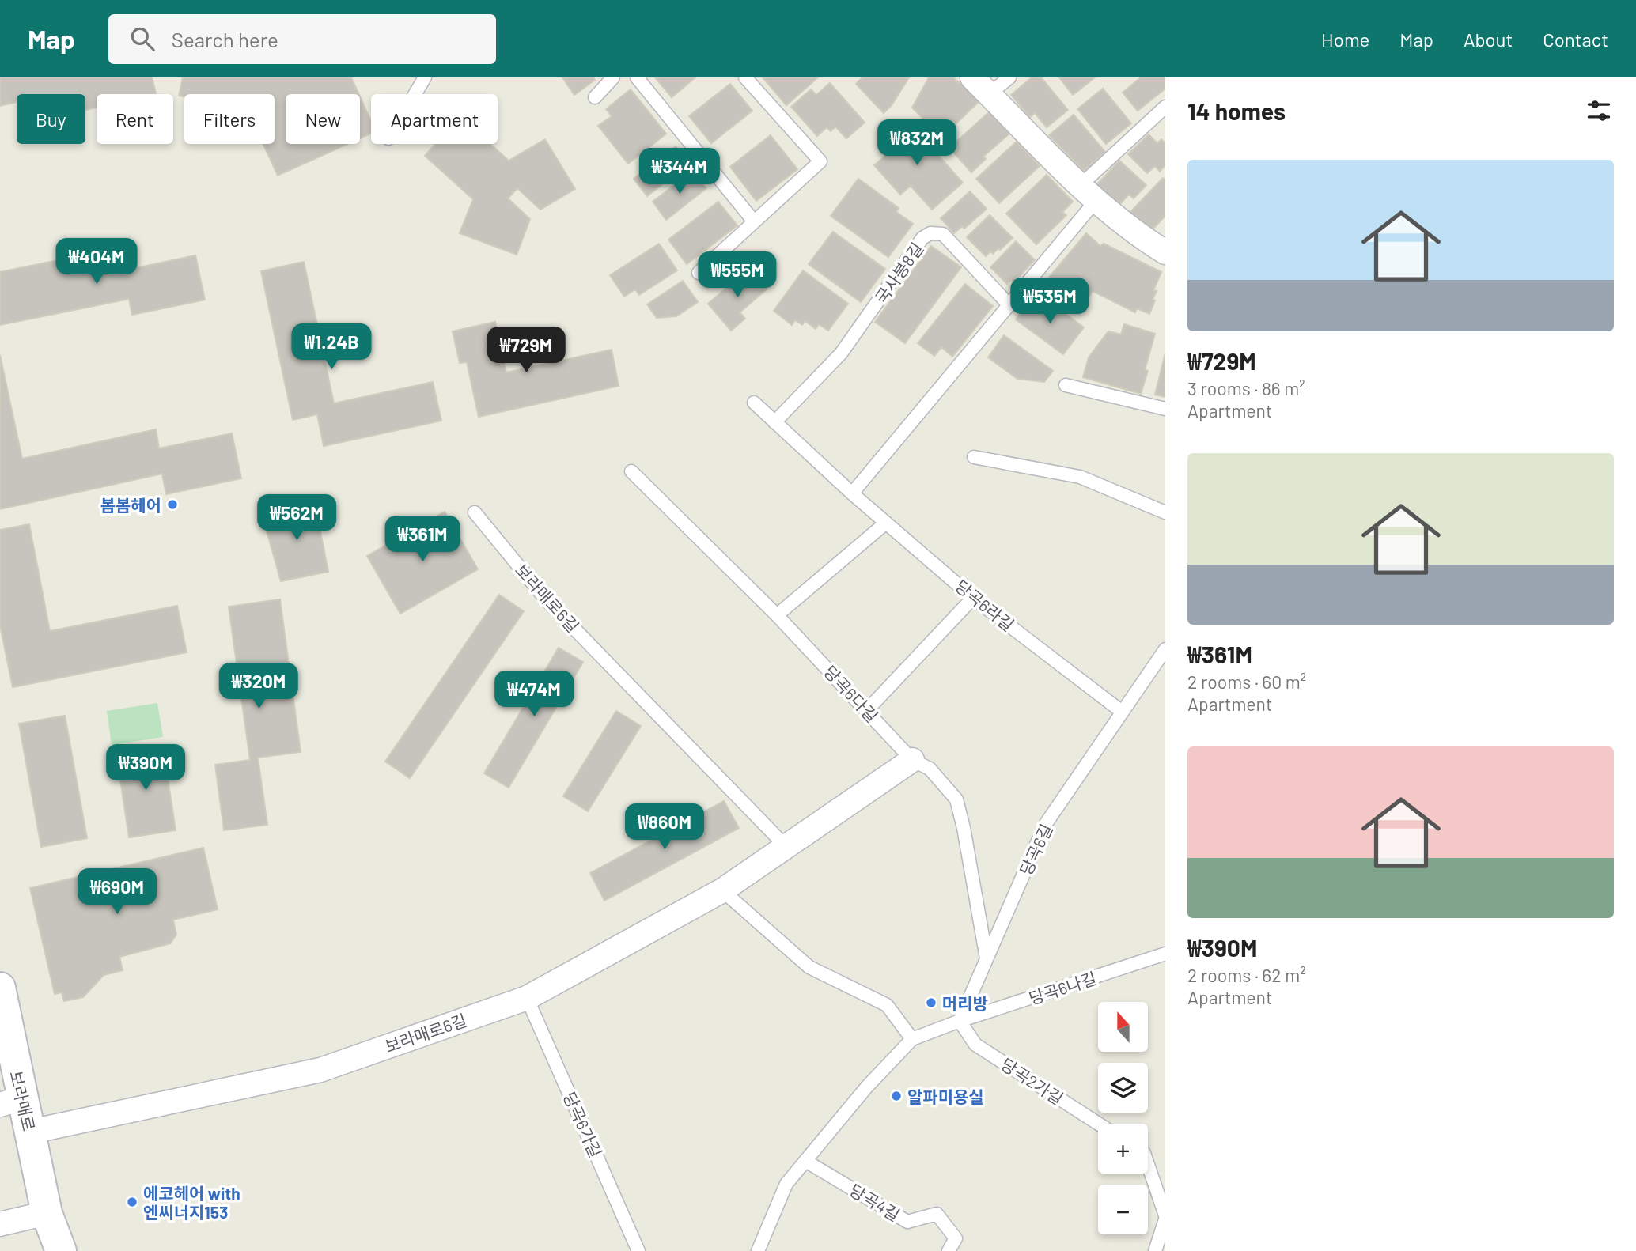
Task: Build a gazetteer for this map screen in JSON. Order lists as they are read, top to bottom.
{
  "streets": {
    "main road": ["보라매로"],
    "street": ["보라매로6길"],
    "lane": [
      "국사봉8길",
      "당곡6라길",
      "당곡6다길",
      "당곡6길",
      "당곡6나길",
      "당곡2가길",
      "당곡6가길",
      "당곡4길"
    ]
  },
  "crossings": [
    ["국사봉8길", "당곡6라길"],
    ["보라매로6길", "당곡6다길"],
    ["보라매로6길", "보라매로"],
    ["보라매로6길", "당곡6가길"],
    ["당곡6라길", "당곡6길"],
    ["당곡6다길", "당곡6길"],
    ["당곡6길", "당곡6나길"],
    ["당곡6길", "당곡2가길"],
    ["당곡6나길", "당곡2가길"]
  ],
  "places": [
    "봄봄헤어",
    "머리방",
    "알파미용실",
    "에코헤어 with 엔씨너지153"
  ],
  "north": "top",
  "page": {
    "header": "Map",
    "search": "Search here",
    "nav": [
      "Home",
      "Map",
      "About",
      "Contact"
    ],
    "heading": "14 homes",
    "chip": [
      "Buy",
      "Rent",
      "Filters",
      "New",
      "Apartment"
    ],
    "price": [
      "₩832M",
      "₩344M",
      "₩404M",
      "₩555M",
      "₩535M",
      "₩1.24B",
      "₩729M",
      "₩562M",
      "₩361M",
      "₩320M",
      "₩474M",
      "₩390M",
      "₩860M",
      "₩690M"
    ],
    "list": [
      {
        "name": "₩729M",
        "note": "3 rooms · 86 m² · Apartment"
      },
      {
        "name": "₩361M",
        "note": "2 rooms · 60 m² · Apartment"
      },
      {
        "name": "₩390M",
        "note": "2 rooms · 62 m² · Apartment"
      }
    ],
    "map_buttons": ["+", "−"]
  }
}
